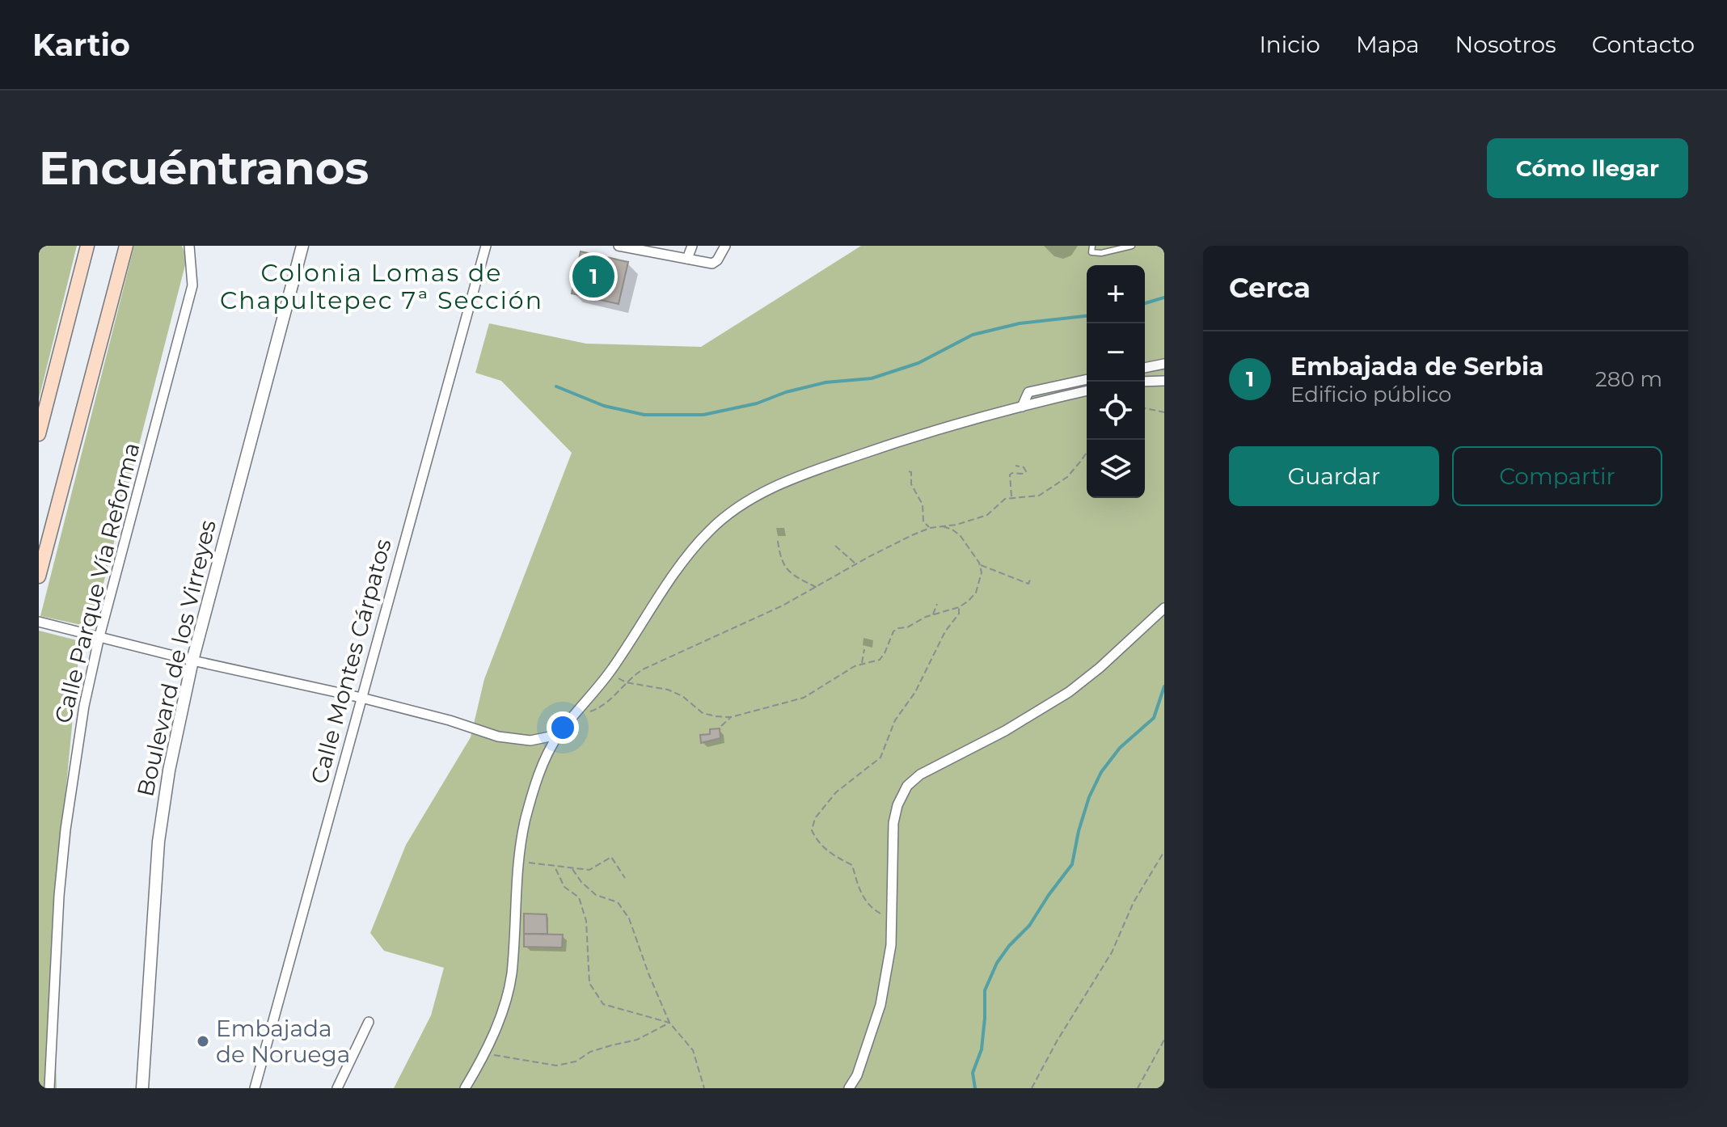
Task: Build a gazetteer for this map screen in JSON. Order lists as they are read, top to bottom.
{
  "streets": {
    "street": ["Calle Parque Vía Reforma", "Boulevard de los Virreyes", "Calle Montes Cárpatos"]
  },
  "districts": ["Colonia Lomas de Chapultepec 7ª Sección"],
  "places": ["Embajada de Noruega"],
  "page": {
    "header": "Kartio",
    "nav": [
      "Inicio",
      "Mapa",
      "Nosotros",
      "Contacto"
    ],
    "buttons": [
      "Cómo llegar",
      ["Guardar", "Compartir"]
    ],
    "title": "Encuéntranos",
    "heading": "Cerca",
    "pins": "1",
    "map_buttons": ["+", "−"],
    "list": [
      {
        "mark": "1",
        "name": "Embajada de Serbia",
        "note": "Edificio público",
        "value": "280 m"
      }
    ]
  }
}
